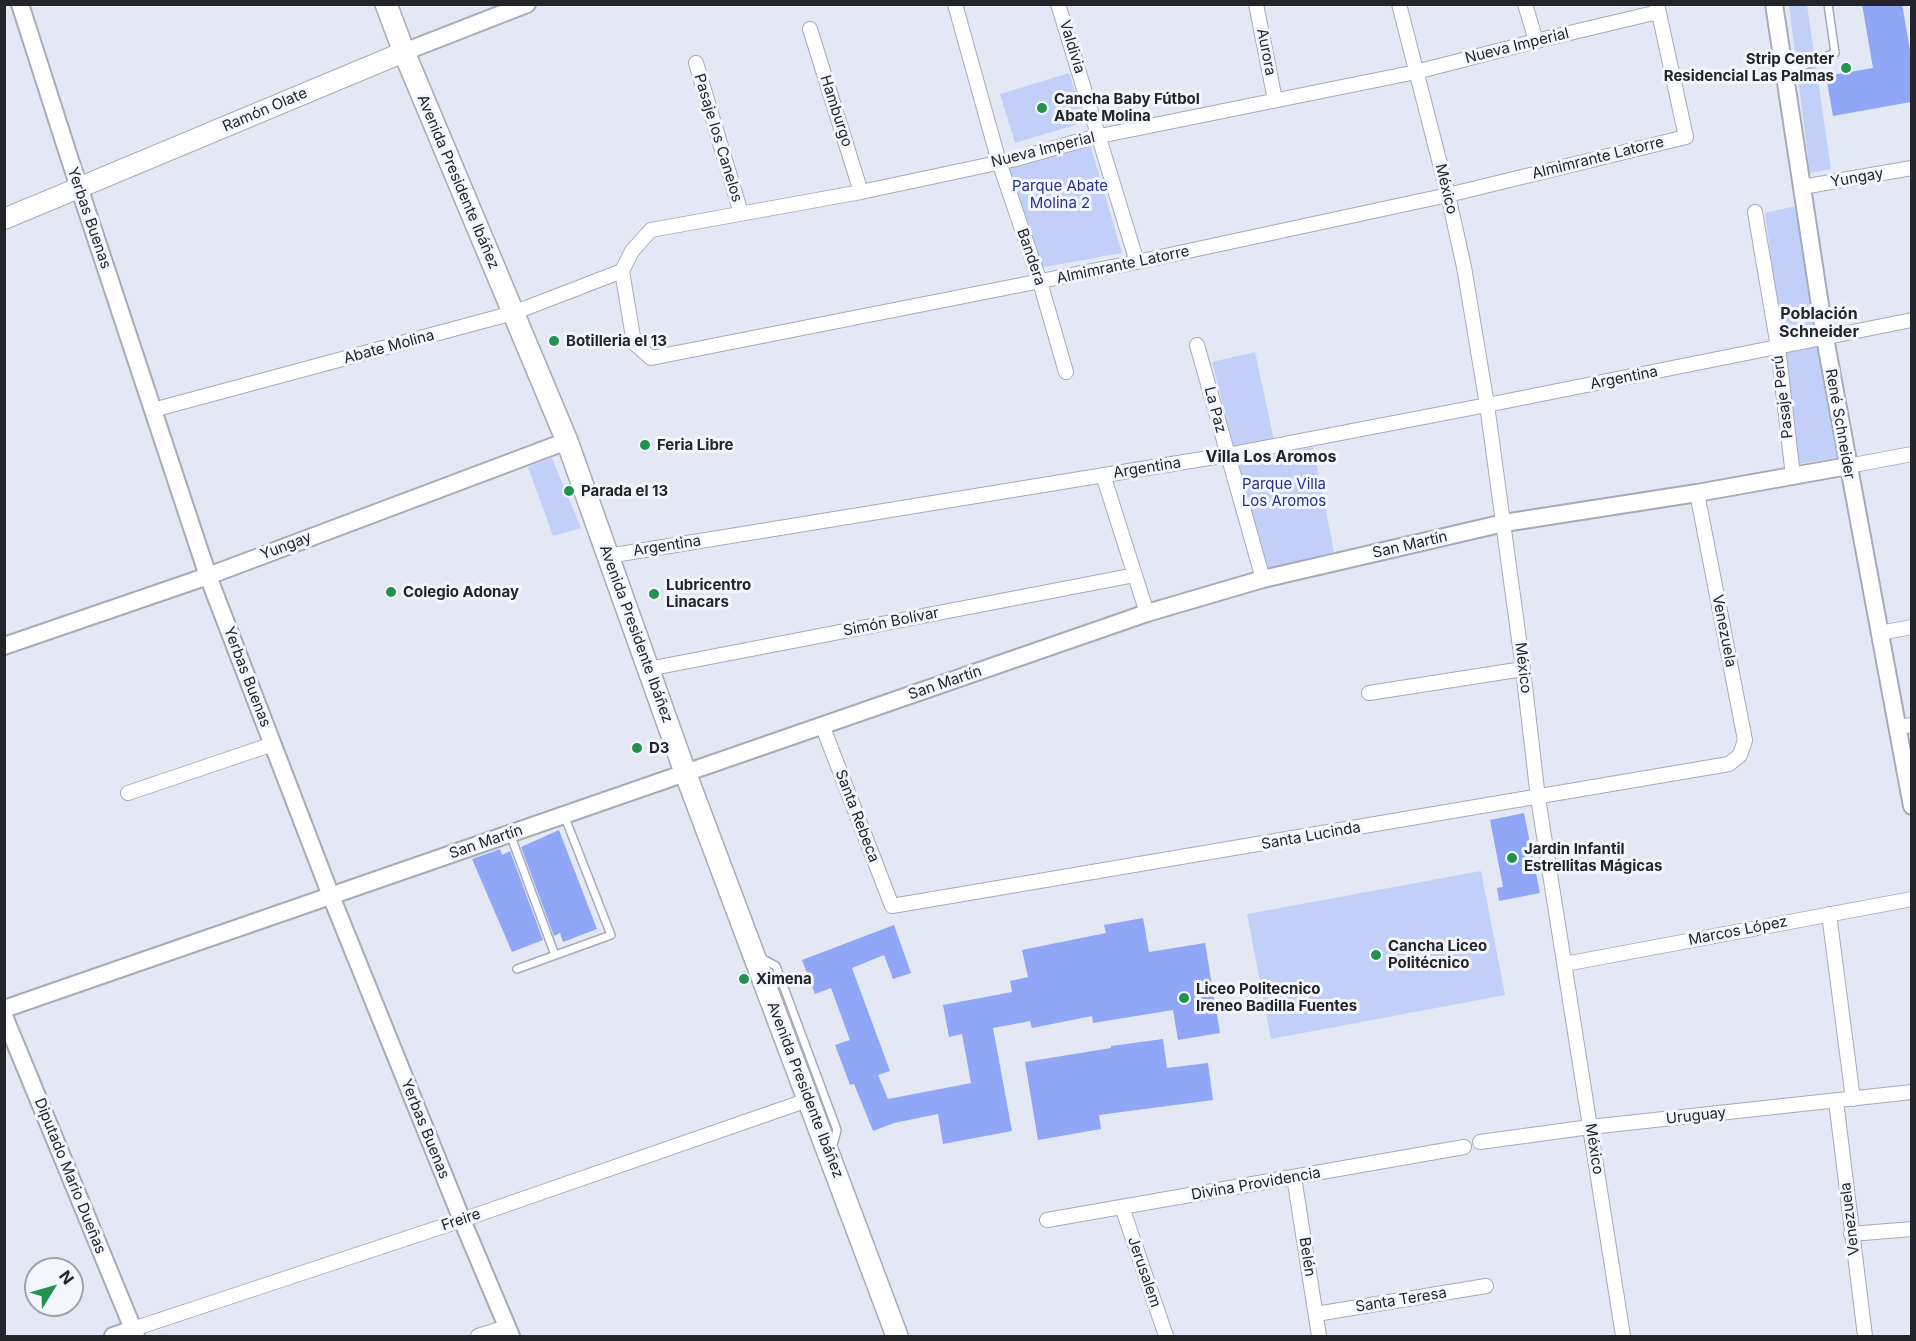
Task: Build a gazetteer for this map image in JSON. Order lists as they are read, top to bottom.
{
  "streets": {
    "main road": ["Ramón Olate", "Avenida Presidente Ibáñez"],
    "street": [
      "Nueva Imperial",
      "Valdivia",
      "Aurora",
      "Hamburgo",
      "Pasaje los Canelos",
      "Almimrante Latorre",
      "Yungay",
      "México",
      "Yerbas Buenas",
      "Bandera",
      "Abate Molina",
      "Argentina",
      "Pasaje Perú",
      "La Paz",
      "René Schneider",
      "San Martín",
      "Simón Bolívar",
      "Venezuela",
      "Santa Rebeca",
      "Santa Lucinda",
      "Marcos López",
      "Uruguay",
      "Diputado Mario Dueñas",
      "Divina Providencia",
      "Freire",
      "Belén",
      "Jerusalem",
      "Santa Teresa"
    ]
  },
  "crossings": [
    ["Nueva Imperial", "Valdivia"],
    ["Nueva Imperial", "Aurora"],
    ["Nueva Imperial", "Hamburgo"],
    ["Nueva Imperial", "Pasaje los Canelos"],
    ["Nueva Imperial", "Almimrante Latorre"],
    ["Nueva Imperial", "México"],
    ["Nueva Imperial", "Bandera"],
    ["Nueva Imperial", "Abate Molina"],
    ["Valdivia", "Almimrante Latorre"],
    ["Ramón Olate", "Avenida Presidente Ibáñez"],
    ["Ramón Olate", "Yerbas Buenas"],
    ["Almimrante Latorre", "México"],
    ["Almimrante Latorre", "Bandera"],
    ["Almimrante Latorre", "Abate Molina"],
    ["Yungay", "Avenida Presidente Ibáñez"],
    ["Yungay", "Yerbas Buenas"],
    ["Yungay", "René Schneider"],
    ["Avenida Presidente Ibáñez", "Abate Molina"],
    ["Avenida Presidente Ibáñez", "Argentina"],
    ["Avenida Presidente Ibáñez", "San Martín"],
    ["Avenida Presidente Ibáñez", "Simón Bolívar"],
    ["Avenida Presidente Ibáñez", "Freire"],
    ["México", "Argentina"],
    ["México", "San Martín"],
    ["México", "Santa Lucinda"],
    ["México", "Marcos López"],
    ["México", "Uruguay"],
    ["Yerbas Buenas", "Abate Molina"],
    ["Yerbas Buenas", "San Martín"],
    ["Yerbas Buenas", "Freire"],
    ["Argentina", "Pasaje Perú"],
    ["Argentina", "La Paz"],
    ["Argentina", "René Schneider"],
    ["Pasaje Perú", "San Martín"],
    ["La Paz", "San Martín"],
    ["René Schneider", "San Martín"],
    ["San Martín", "Venezuela"],
    ["San Martín", "Santa Rebeca"],
    ["Venezuela", "Santa Lucinda"],
    ["Venezuela", "Uruguay"],
    ["Santa Rebeca", "Santa Lucinda"],
    ["Diputado Mario Dueñas", "Freire"],
    ["Divina Providencia", "Belén"],
    ["Divina Providencia", "Jerusalem"],
    ["Belén", "Santa Teresa"]
  ],
  "districts": ["Población Schneider", "Villa Los Aromos"],
  "parks": ["Parque Abate Molina 2", "Parque Villa Los Aromos"],
  "places": [
    "Strip Center Residencial Las Palmas",
    "Cancha Baby Fútbol Abate Molina",
    "Botilleria el 13",
    "Feria Libre",
    "Parada el 13",
    "Colegio Adonay",
    "Lubricentro Linacars",
    "D3",
    "Jardin Infantil Estrellitas Mágicas",
    "Cancha Liceo Politécnico",
    "Ximena",
    "Liceo Politecnico Ireneo Badilla Fuentes"
  ],
  "north": "top right"
}
